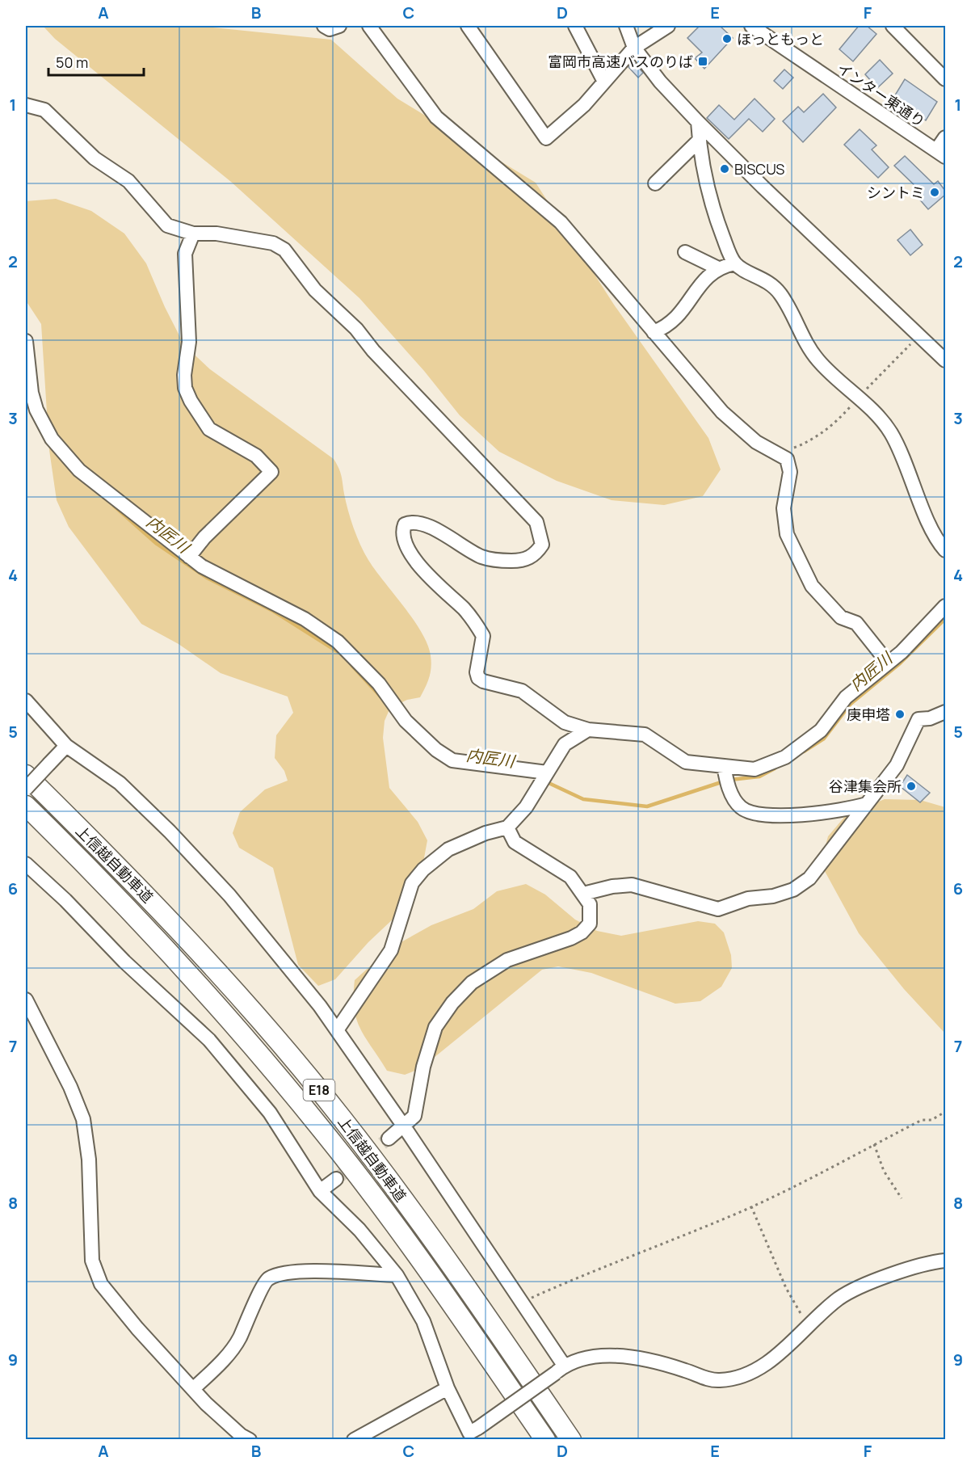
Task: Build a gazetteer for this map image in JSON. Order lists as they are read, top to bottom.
{
  "streets": {
    "highway": ["上信越自動車道", "E18"],
    "street": ["インター東通り"]
  },
  "water": ["内匠川"],
  "places": {
    "other": [
      "ほっともっと",
      "BISCUS",
      "シントミ",
      "庚申塔",
      "谷津集会所"
    ],
    "transit": ["富岡市高速バスのりば"]
  },
  "scale_bar": "50 m",
  "grid": {
    "columns": [
      "A",
      "B",
      "C",
      "D",
      "E",
      "F"
    ],
    "rows": [
      "1",
      "2",
      "3",
      "4",
      "5",
      "6",
      "7",
      "8",
      "9"
    ]
  }
}
